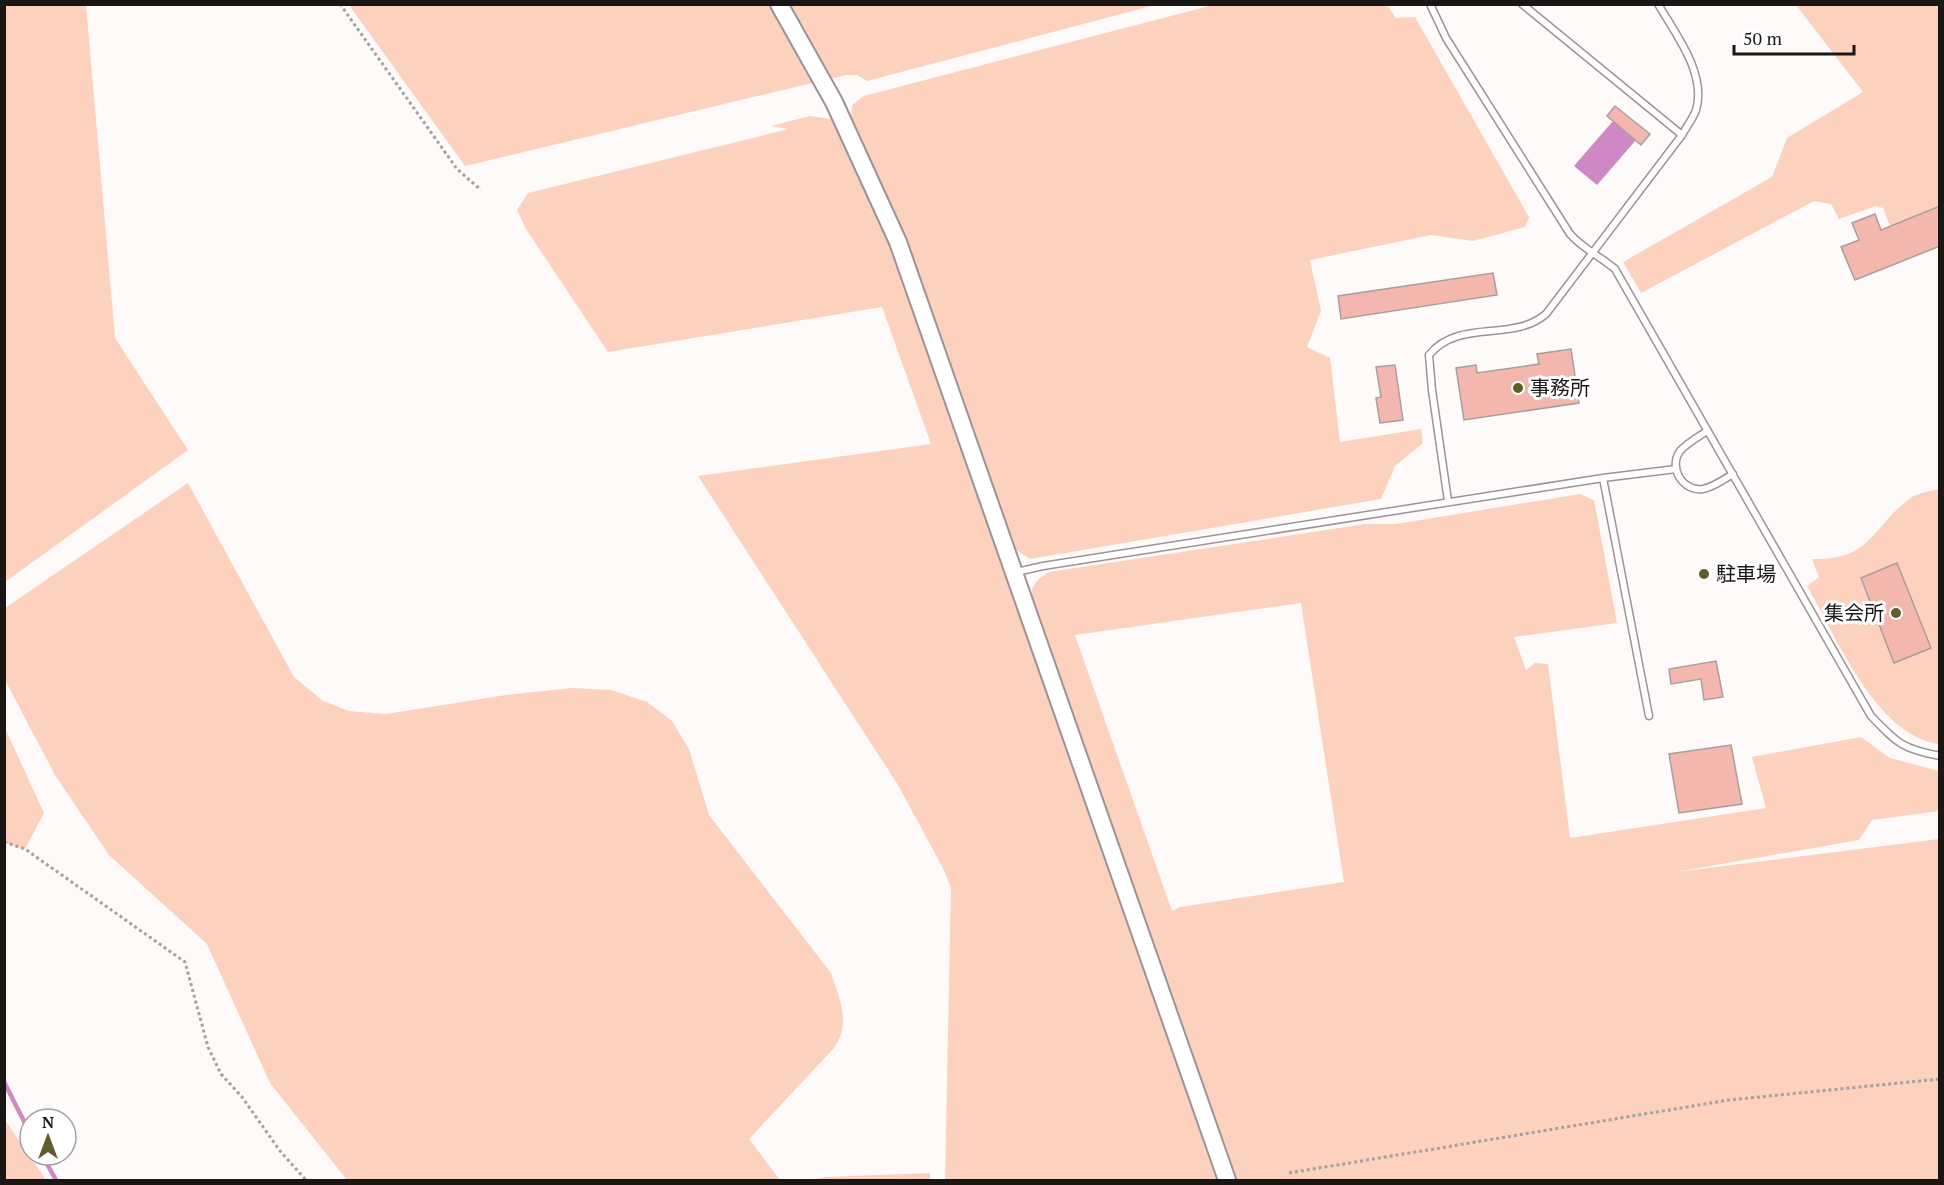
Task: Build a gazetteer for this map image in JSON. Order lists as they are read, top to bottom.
{
  "places": ["事務所", "駐車場", "集会所"],
  "scale_bar": "50 m",
  "north": "top"
}
